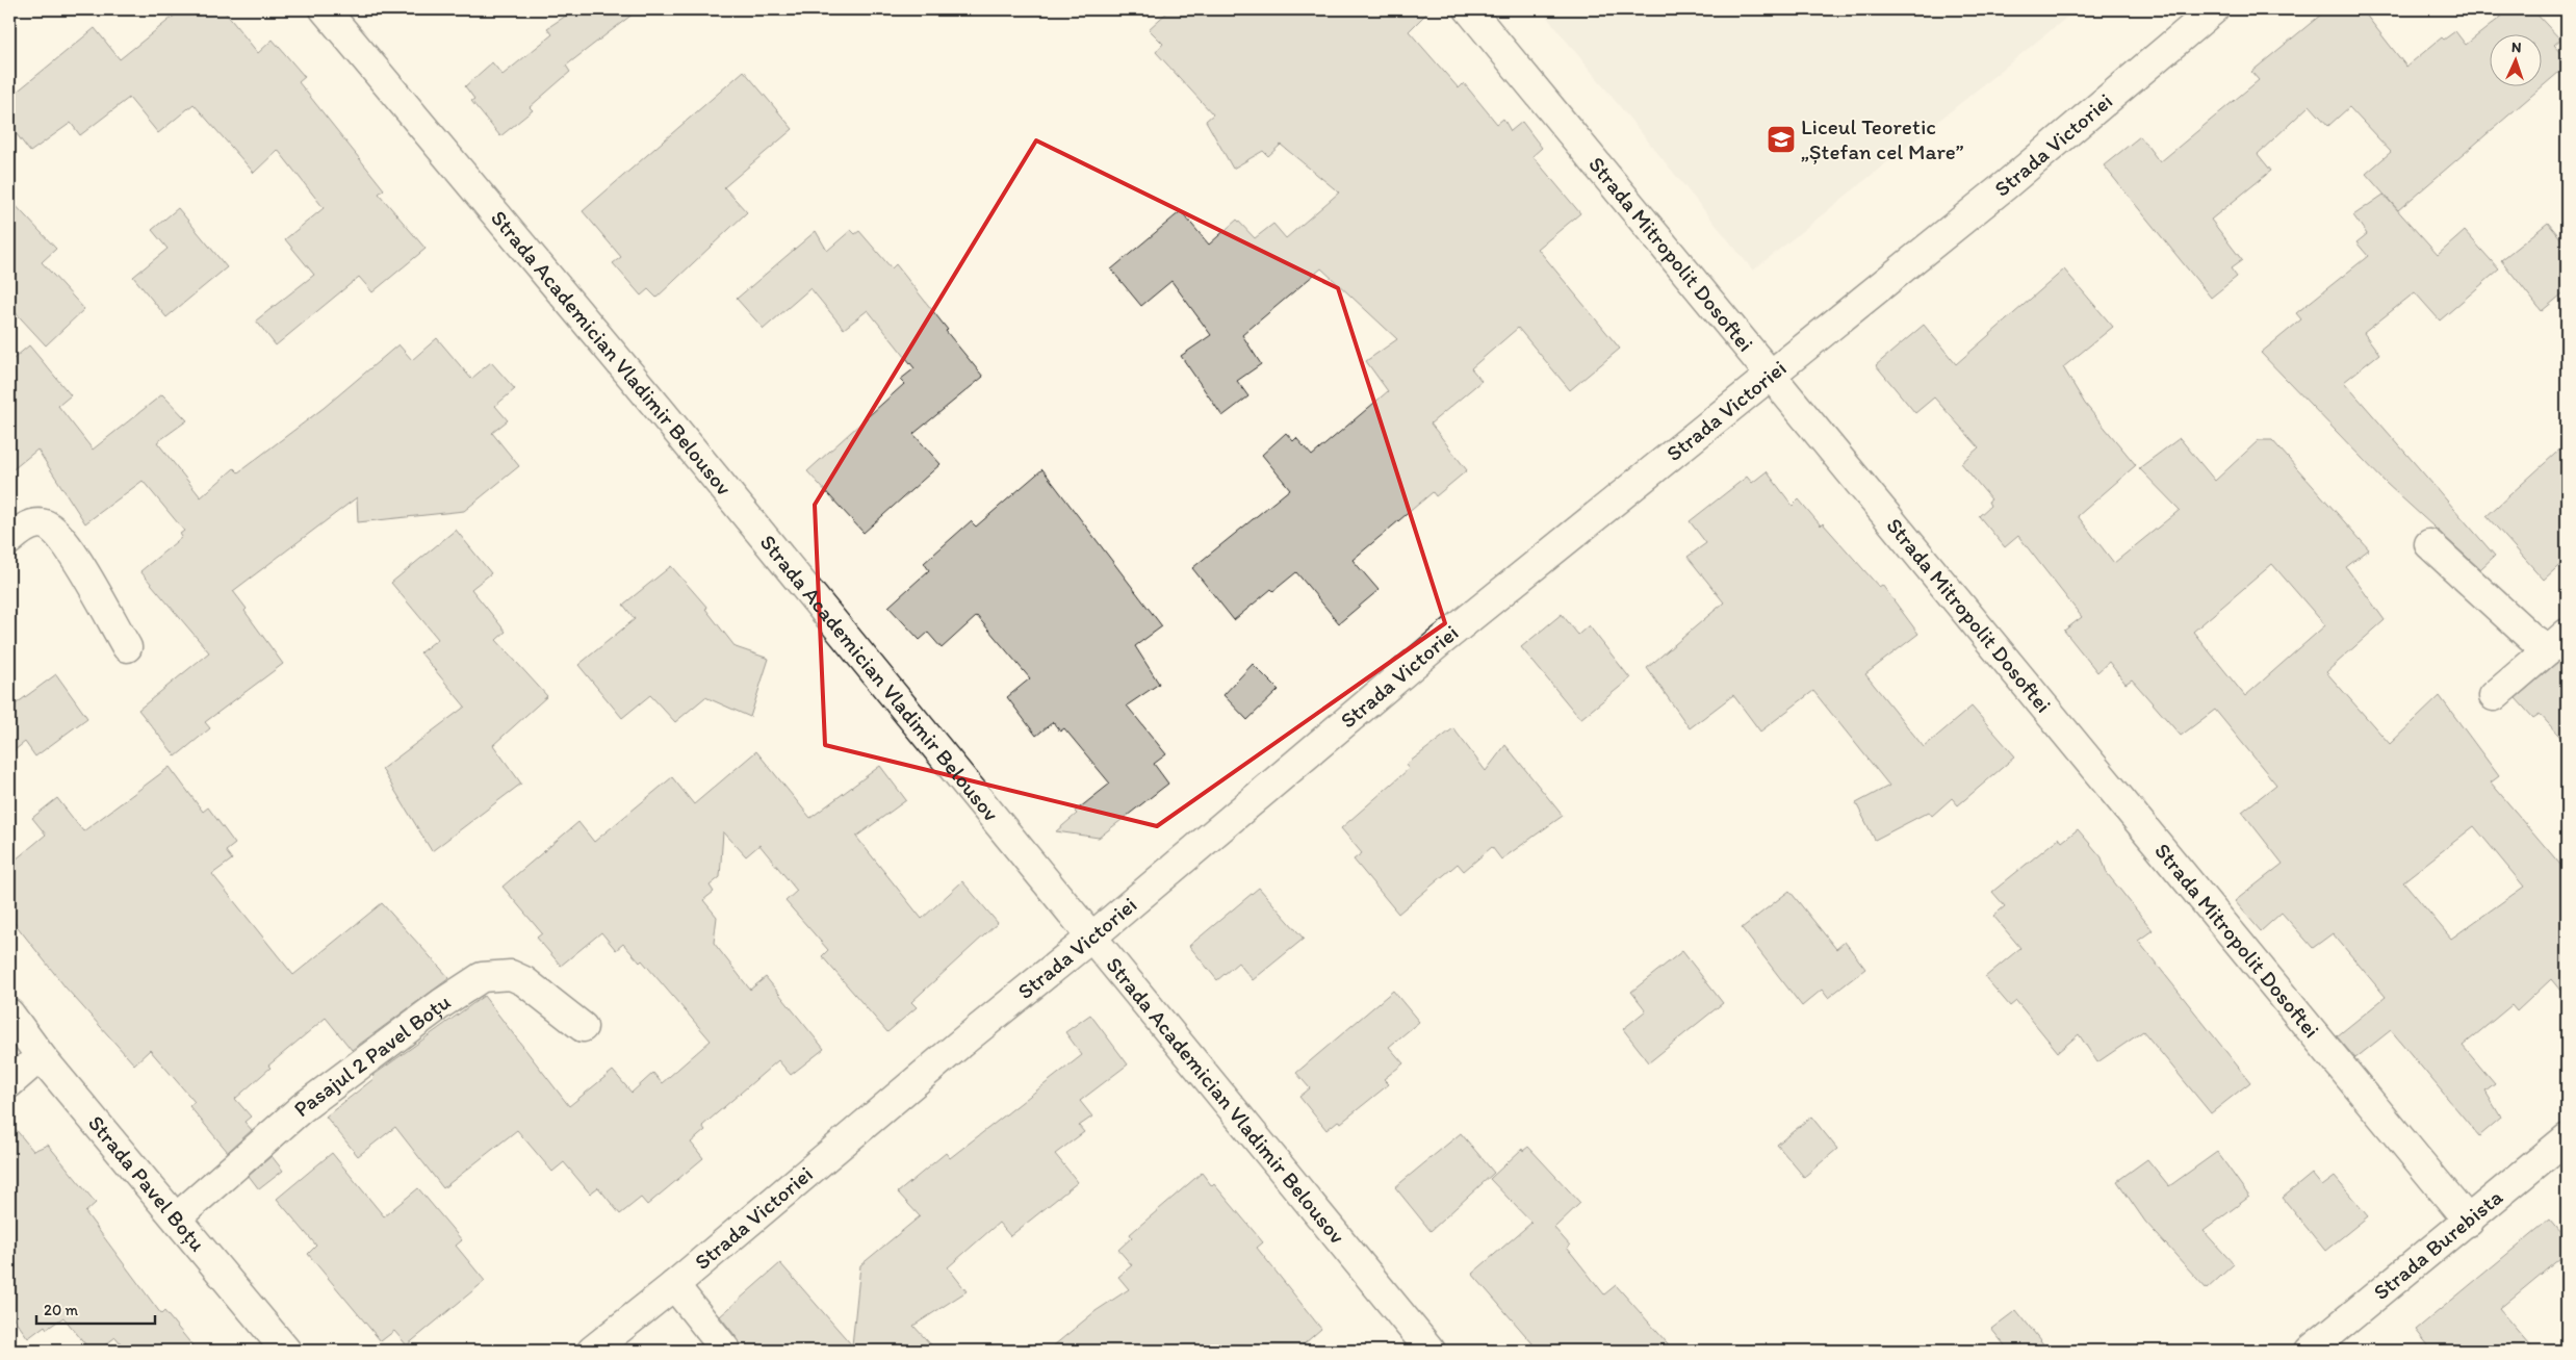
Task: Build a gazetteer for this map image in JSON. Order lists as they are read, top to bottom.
{
  "streets": {
    "street": [
      "Strada Victoriei",
      "Strada Mitropolit Dosoftei",
      "Strada Academician Vladimir Belousov",
      "Pasajul 2 Pavel Boțu",
      "Strada Pavel Boțu",
      "Strada Burebista"
    ]
  },
  "crossings": [
    ["Strada Victoriei", "Strada Mitropolit Dosoftei"],
    ["Strada Victoriei", "Strada Academician Vladimir Belousov"],
    ["Strada Mitropolit Dosoftei", "Strada Burebista"],
    ["Pasajul 2 Pavel Boțu", "Strada Pavel Boțu"]
  ],
  "places": {
    "school or university": ["Liceul Teoretic „Ștefan cel Mare”"]
  },
  "scale_bar": "20 m",
  "north": "top"
}
